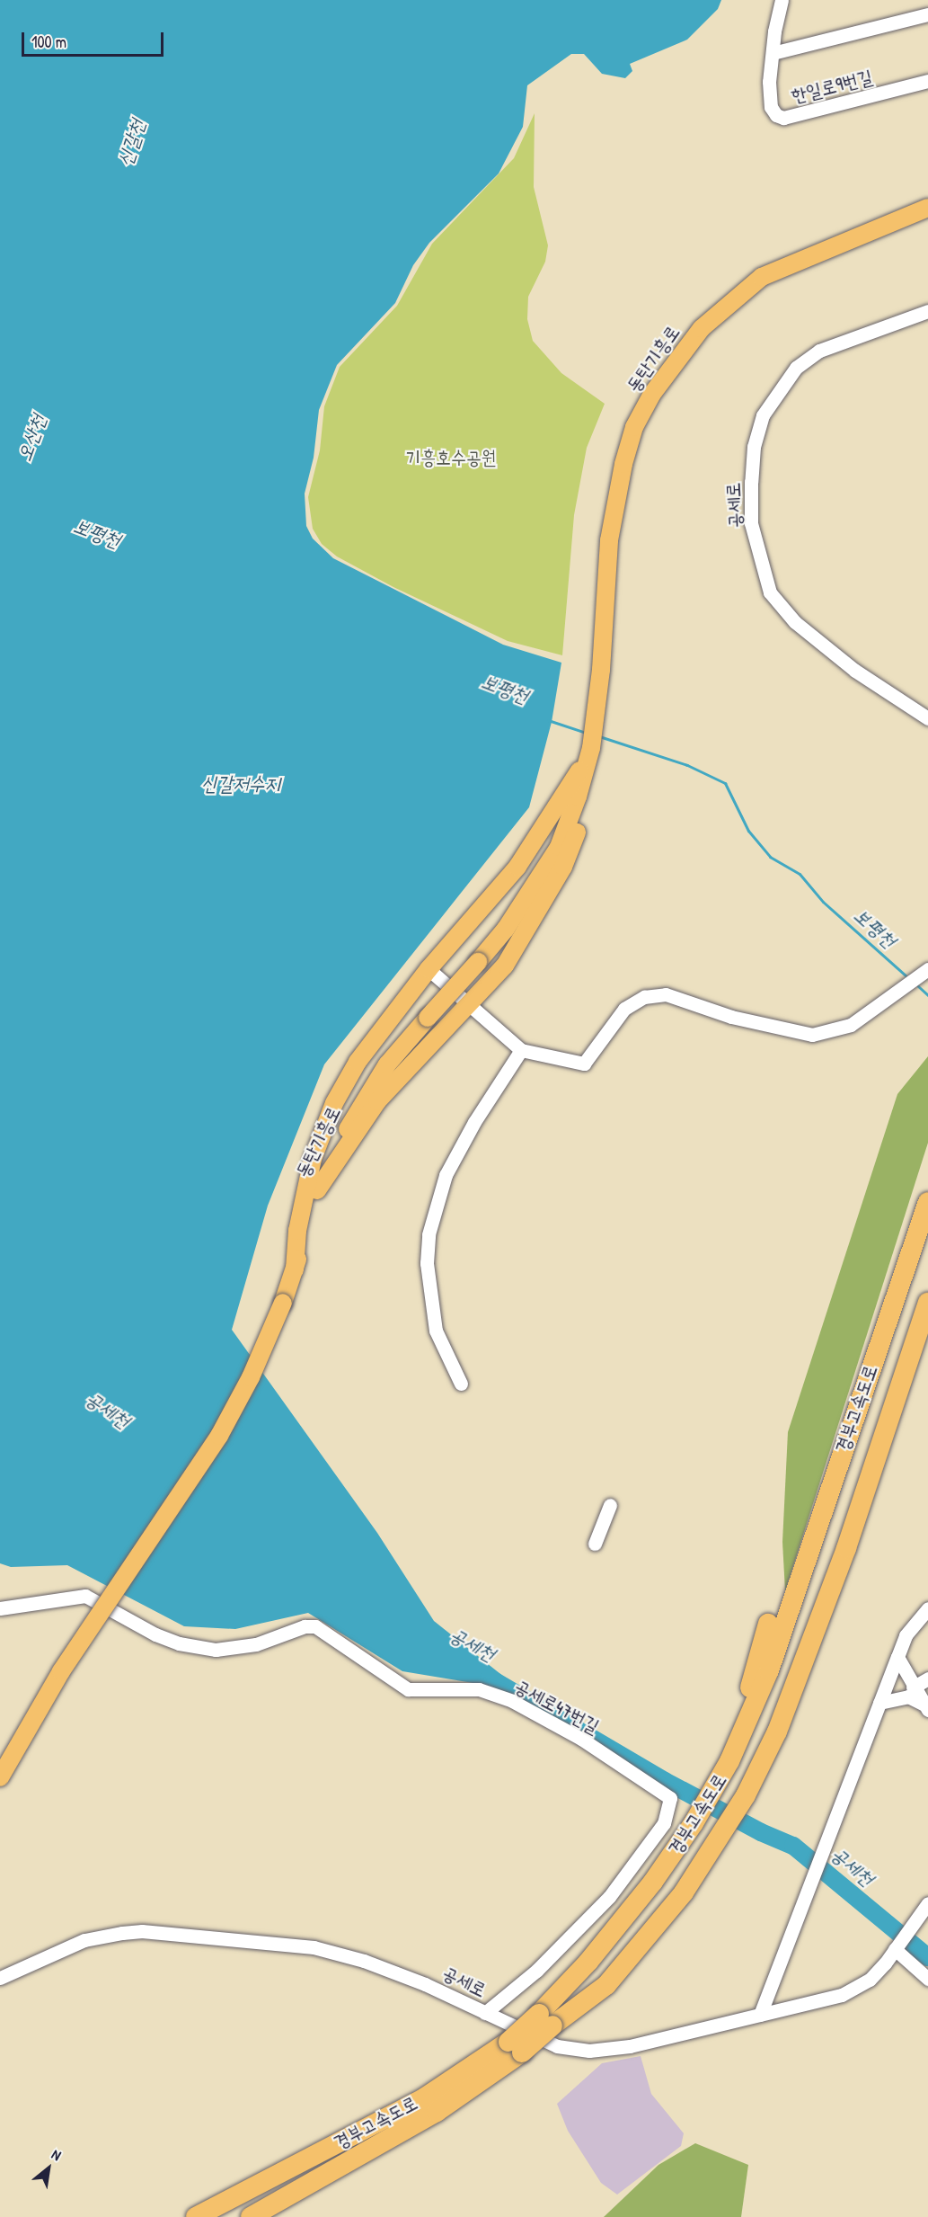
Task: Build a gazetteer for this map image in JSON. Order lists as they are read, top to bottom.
{
  "streets": {
    "highway": ["경부고속도로"],
    "main road": ["동탄기흥로"],
    "street": ["한일로9번길", "공세로", "공세로47번길"]
  },
  "crossings": [
    ["공세로", "공세로47번길"]
  ],
  "water": [
    "신갈천",
    "오산천",
    "보평천",
    "신갈저수지",
    "공세천"
  ],
  "parks": ["기흥호수공원"],
  "scale_bar": "100 m",
  "north": "top right"
}
